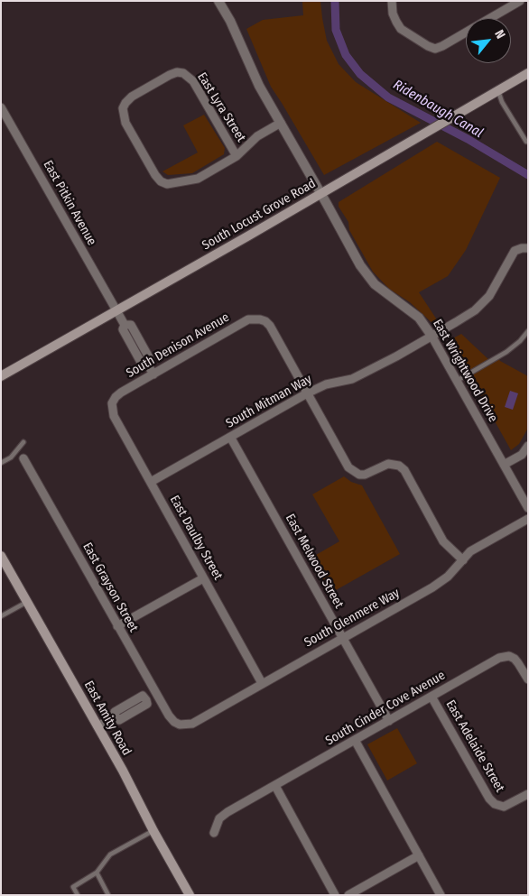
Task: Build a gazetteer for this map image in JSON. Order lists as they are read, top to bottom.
{
  "streets": {
    "main road": ["South Locust Grove Road", "East Amity Road"],
    "street": [
      "East Lyra Street",
      "East Pitkin Avenue",
      "South Denison Avenue",
      "East Wrightwood Drive",
      "South Mitman Way",
      "East Daulby Street",
      "East Melwood Street",
      "East Grayson Street",
      "South Glenmere Way",
      "South Cinder Cove Avenue",
      "East Adelaide Street"
    ]
  },
  "crossings": [
    ["East Pitkin Avenue", "South Locust Grove Road"],
    ["East Pitkin Avenue", "South Denison Avenue"],
    ["South Locust Grove Road", "East Wrightwood Drive"],
    ["South Denison Avenue", "South Mitman Way"],
    ["South Denison Avenue", "East Daulby Street"],
    ["East Wrightwood Drive", "South Mitman Way"],
    ["South Mitman Way", "East Daulby Street"],
    ["South Mitman Way", "East Melwood Street"],
    ["East Daulby Street", "South Glenmere Way"],
    ["East Melwood Street", "South Glenmere Way"],
    ["East Melwood Street", "South Cinder Cove Avenue"],
    ["East Grayson Street", "South Glenmere Way"],
    ["South Cinder Cove Avenue", "East Adelaide Street"]
  ],
  "water": ["Ridenbaugh Canal"],
  "north": "top right"
}
